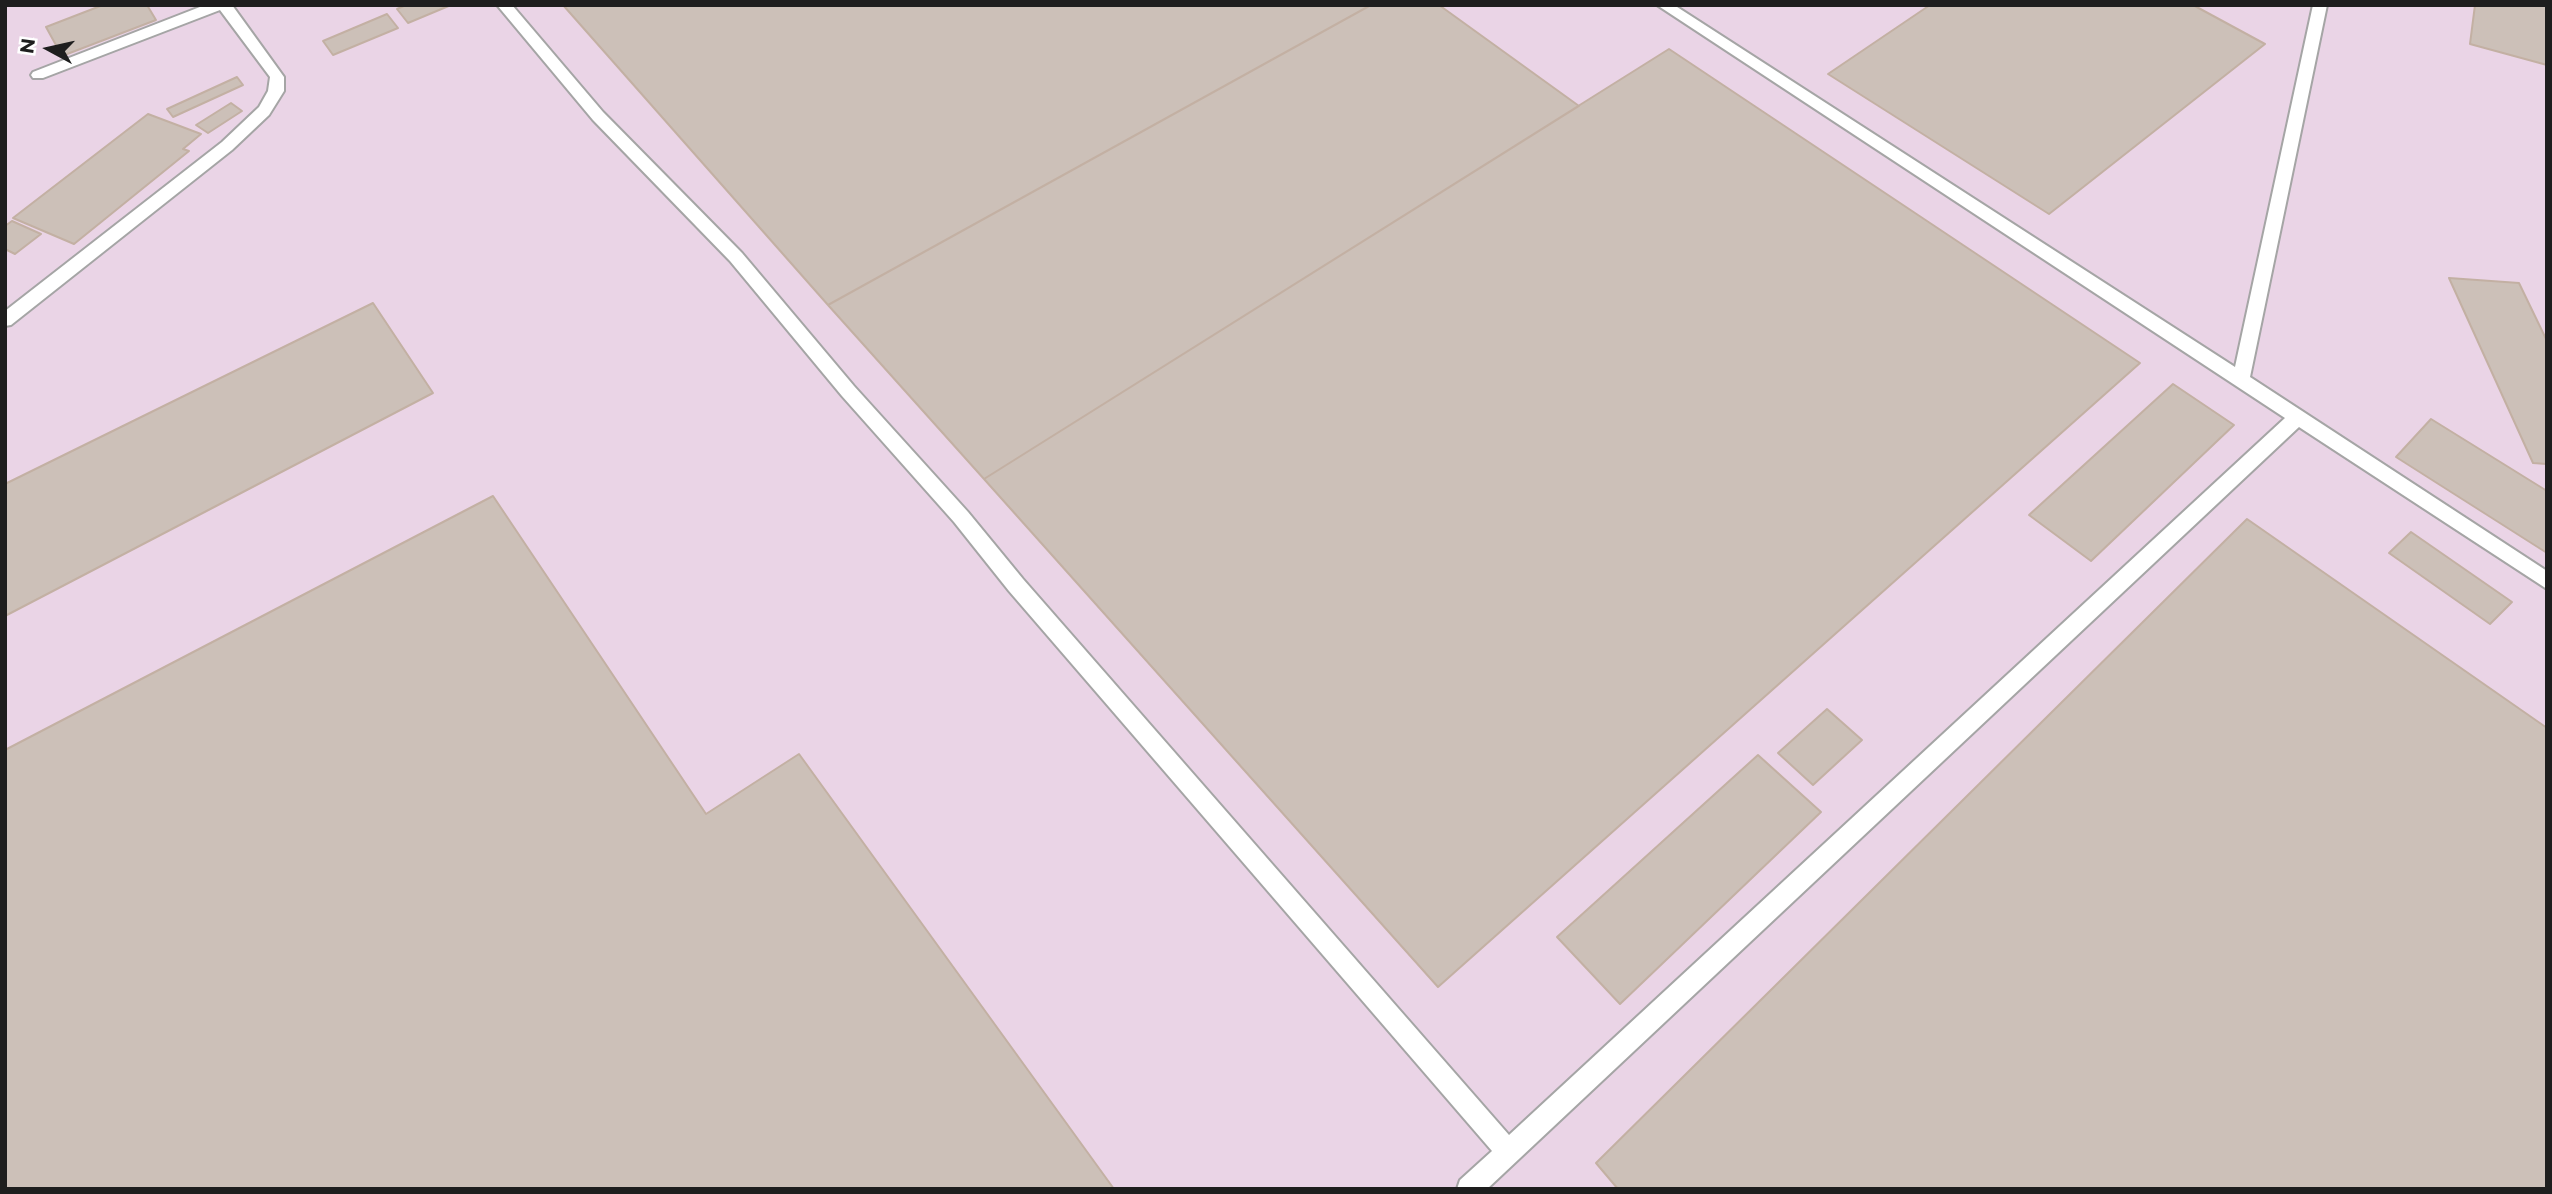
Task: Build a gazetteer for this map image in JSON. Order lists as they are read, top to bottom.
{
  "north": "left"
}
